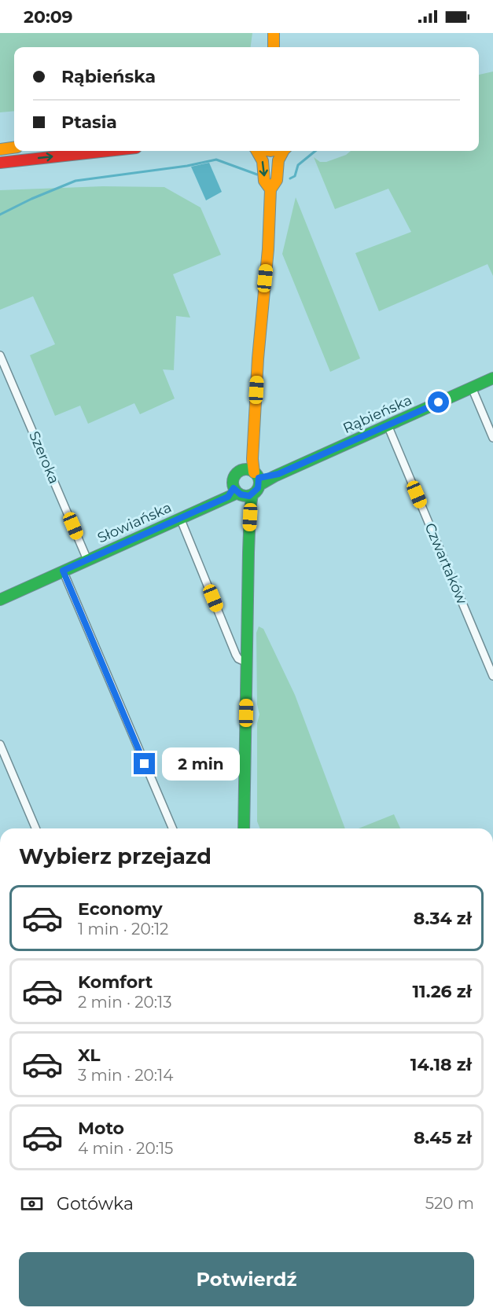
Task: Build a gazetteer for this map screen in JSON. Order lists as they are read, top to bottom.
{
  "streets": {
    "main road": ["Rąbieńska", "Słowiańska"],
    "street": ["Szeroka", "Czwartaków"]
  },
  "crossings": [
    ["Rąbieńska", "Czwartaków"],
    ["Szeroka", "Słowiańska"]
  ],
  "page": {
    "status": "20:09",
    "banner": ["Rąbieńska", "Ptasia"],
    "bubble": "2 min",
    "heading": "Wybierz przejazd",
    "list": [
      {
        "name": "Economy",
        "note": "1 min · 20:12",
        "value": "8.34 zł"
      },
      {
        "name": "Komfort",
        "note": "2 min · 20:13",
        "value": "11.26 zł"
      },
      {
        "name": "XL",
        "note": "3 min · 20:14",
        "value": "14.18 zł"
      },
      {
        "name": "Moto",
        "note": "4 min · 20:15",
        "value": "8.45 zł"
      }
    ],
    "pay": ["Gotówka", "520 m"],
    "buttons": "Potwierdź"
  }
}
